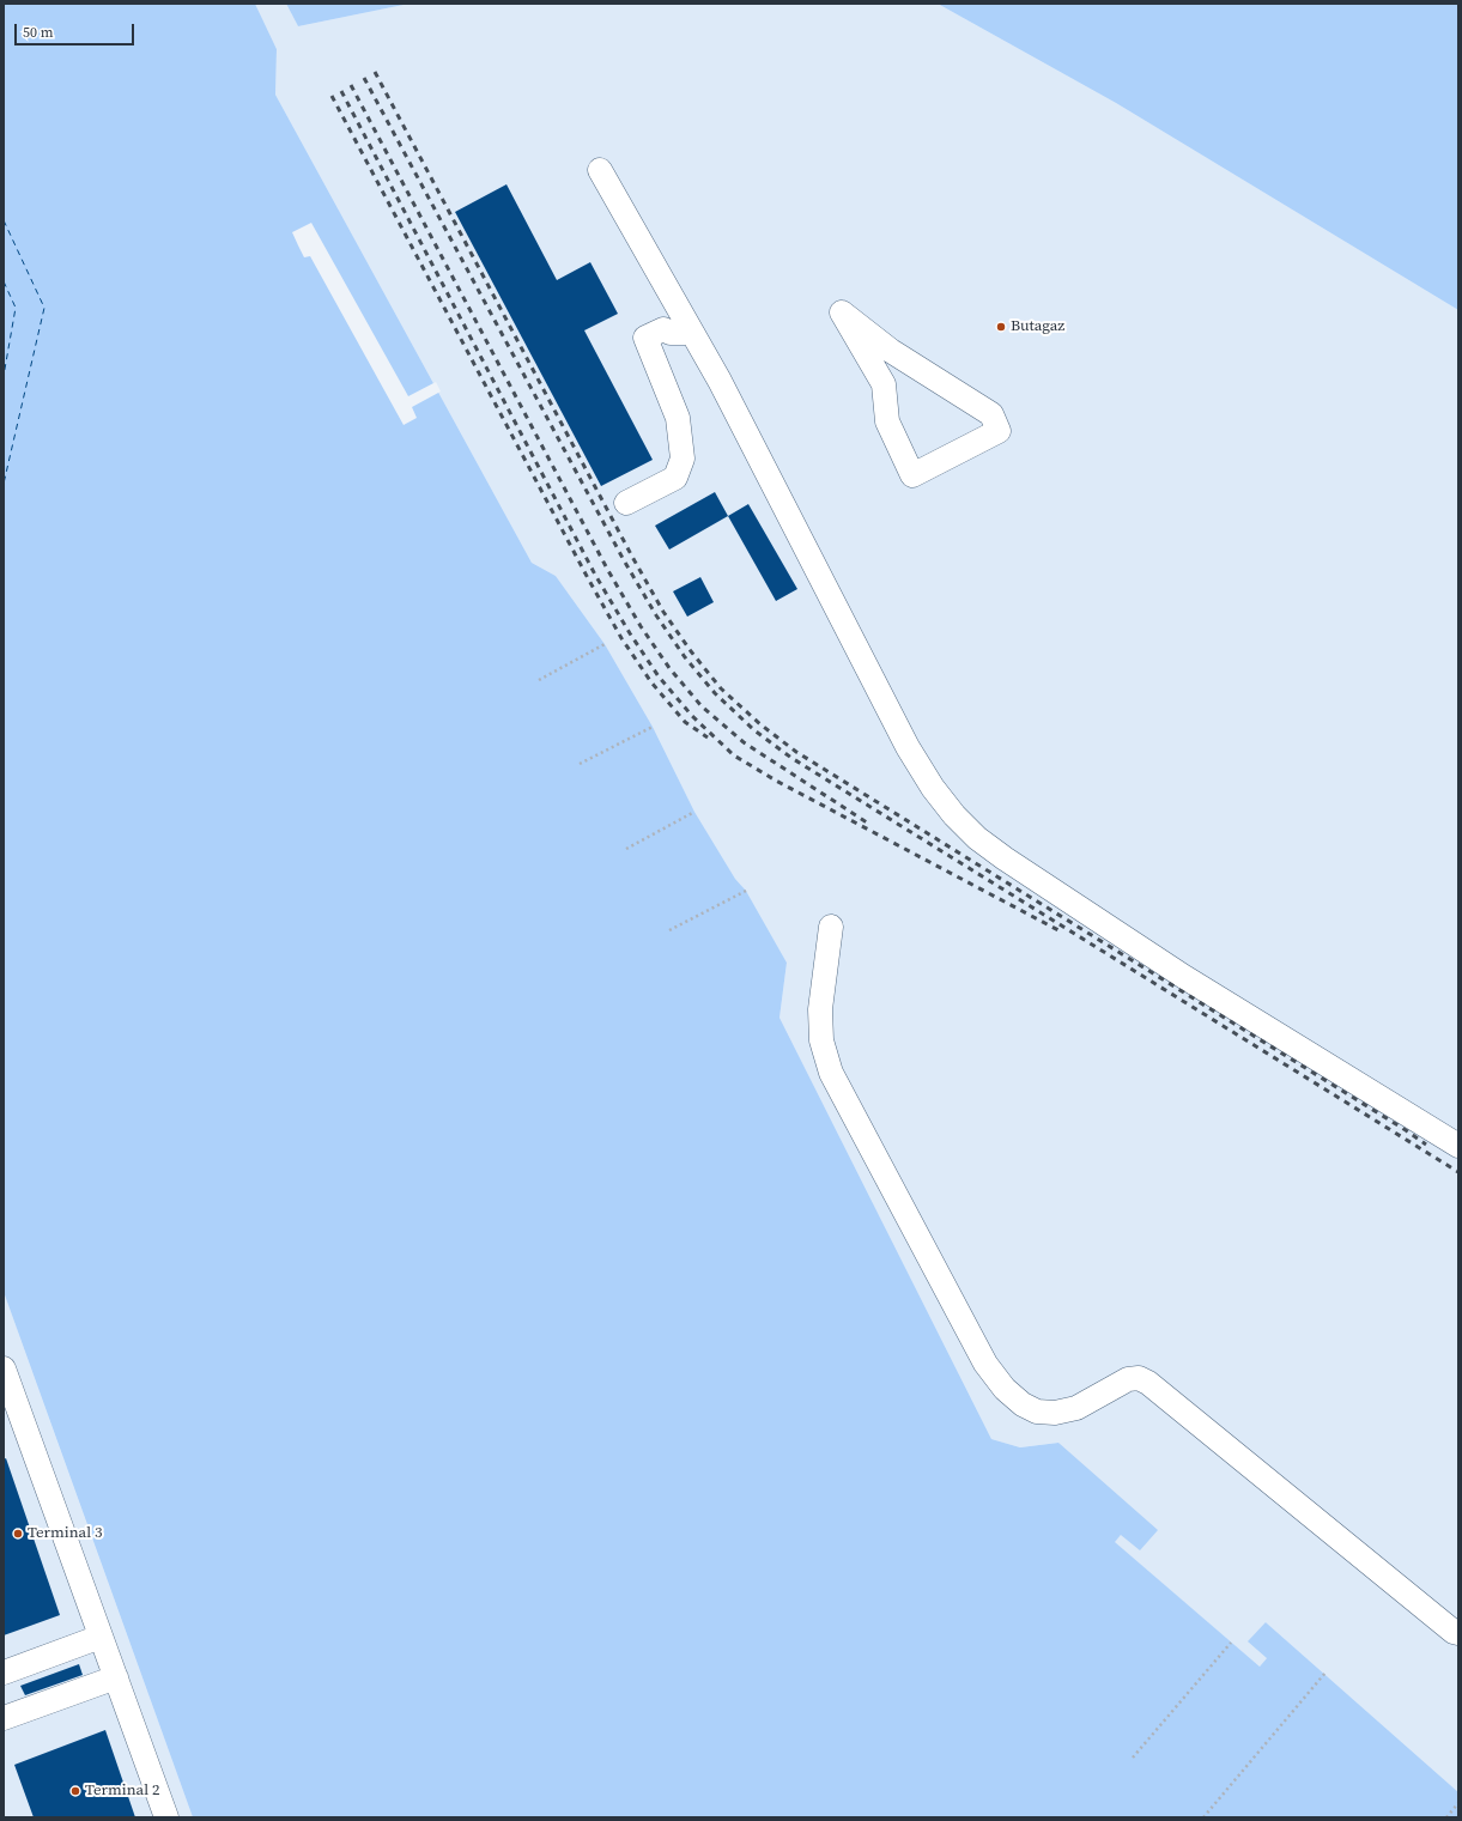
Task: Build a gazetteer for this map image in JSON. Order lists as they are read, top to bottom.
{
  "places": ["Butagaz", "Terminal 3", "Terminal 2"],
  "scale_bar": "50 m"
}
